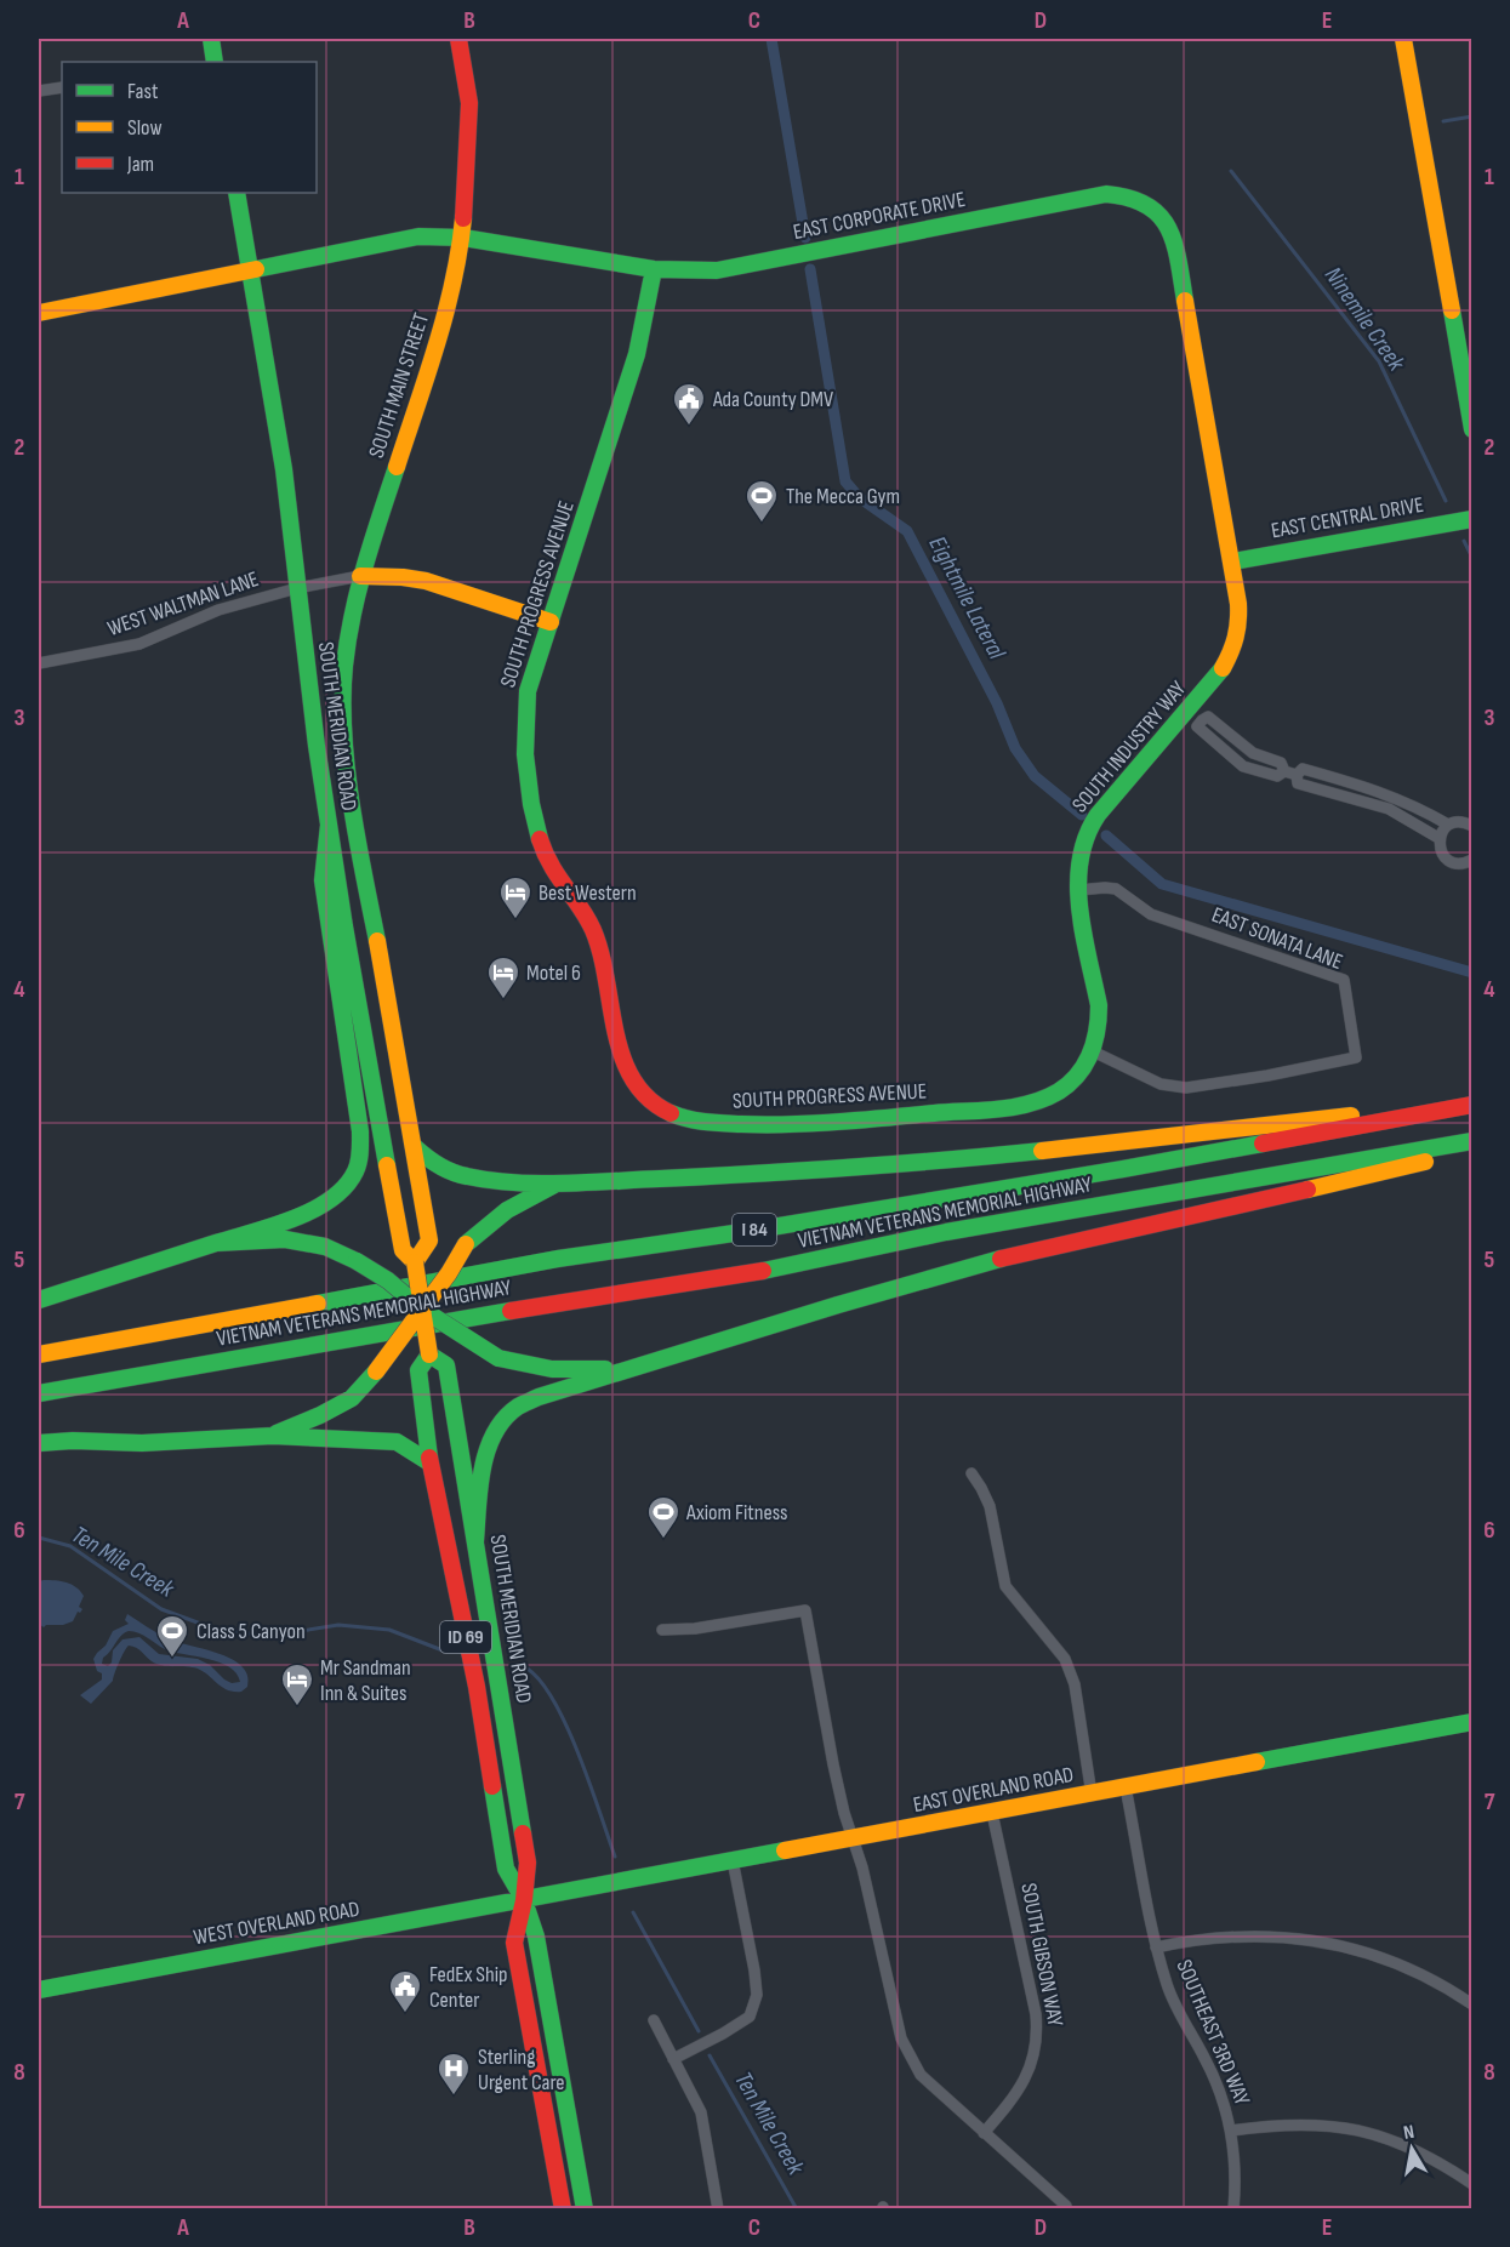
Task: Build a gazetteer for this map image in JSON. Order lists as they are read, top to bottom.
{
  "streets": {
    "main road": [
      "EAST CORPORATE DRIVE",
      "SOUTH MAIN STREET",
      "EAST CENTRAL DRIVE",
      "SOUTH PROGRESS AVENUE",
      "SOUTH MERIDIAN ROAD",
      "SOUTH INDUSTRY WAY",
      "VIETNAM VETERANS MEMORIAL HIGHWAY",
      "I 84",
      "ID 69",
      "EAST OVERLAND ROAD",
      "WEST OVERLAND ROAD"
    ],
    "street": [
      "WEST WALTMAN LANE",
      "EAST SONATA LANE",
      "SOUTH GIBSON WAY",
      "SOUTHEAST 3RD WAY"
    ]
  },
  "crossings": [
    ["EAST CORPORATE DRIVE", "SOUTH MAIN STREET"],
    ["EAST CORPORATE DRIVE", "EAST CENTRAL DRIVE"],
    ["EAST CORPORATE DRIVE", "SOUTH PROGRESS AVENUE"],
    ["EAST CORPORATE DRIVE", "SOUTH MERIDIAN ROAD"],
    ["EAST CORPORATE DRIVE", "SOUTH INDUSTRY WAY"],
    ["SOUTH MAIN STREET", "WEST WALTMAN LANE"],
    ["SOUTH MAIN STREET", "SOUTH MERIDIAN ROAD"],
    ["EAST CENTRAL DRIVE", "SOUTH INDUSTRY WAY"],
    ["SOUTH PROGRESS AVENUE", "SOUTH INDUSTRY WAY"],
    ["WEST WALTMAN LANE", "SOUTH MERIDIAN ROAD"],
    ["SOUTH MERIDIAN ROAD", "EAST OVERLAND ROAD"],
    ["SOUTH MERIDIAN ROAD", "WEST OVERLAND ROAD"],
    ["SOUTH INDUSTRY WAY", "EAST SONATA LANE"],
    ["EAST OVERLAND ROAD", "WEST OVERLAND ROAD"],
    ["EAST OVERLAND ROAD", "SOUTH GIBSON WAY"],
    ["EAST OVERLAND ROAD", "SOUTHEAST 3RD WAY"]
  ],
  "water": ["Ninemile Creek", "Eightmile Lateral", "Ten Mile Creek"],
  "places": {
    "public building": ["Ada County DMV", "FedEx Ship Center"],
    "sports": ["The Mecca Gym", "Axiom Fitness", "Class 5 Canyon"],
    "hotel": ["Best Western", "Motel 6", "Mr Sandman Inn & Suites"],
    "hospital": ["Sterling Urgent Care"]
  },
  "legend": ["Fast", "Slow", "Jam"],
  "north": "top",
  "grid": {
    "columns": [
      "A",
      "B",
      "C",
      "D",
      "E"
    ],
    "rows": [
      "1",
      "2",
      "3",
      "4",
      "5",
      "6",
      "7",
      "8"
    ]
  }
}
